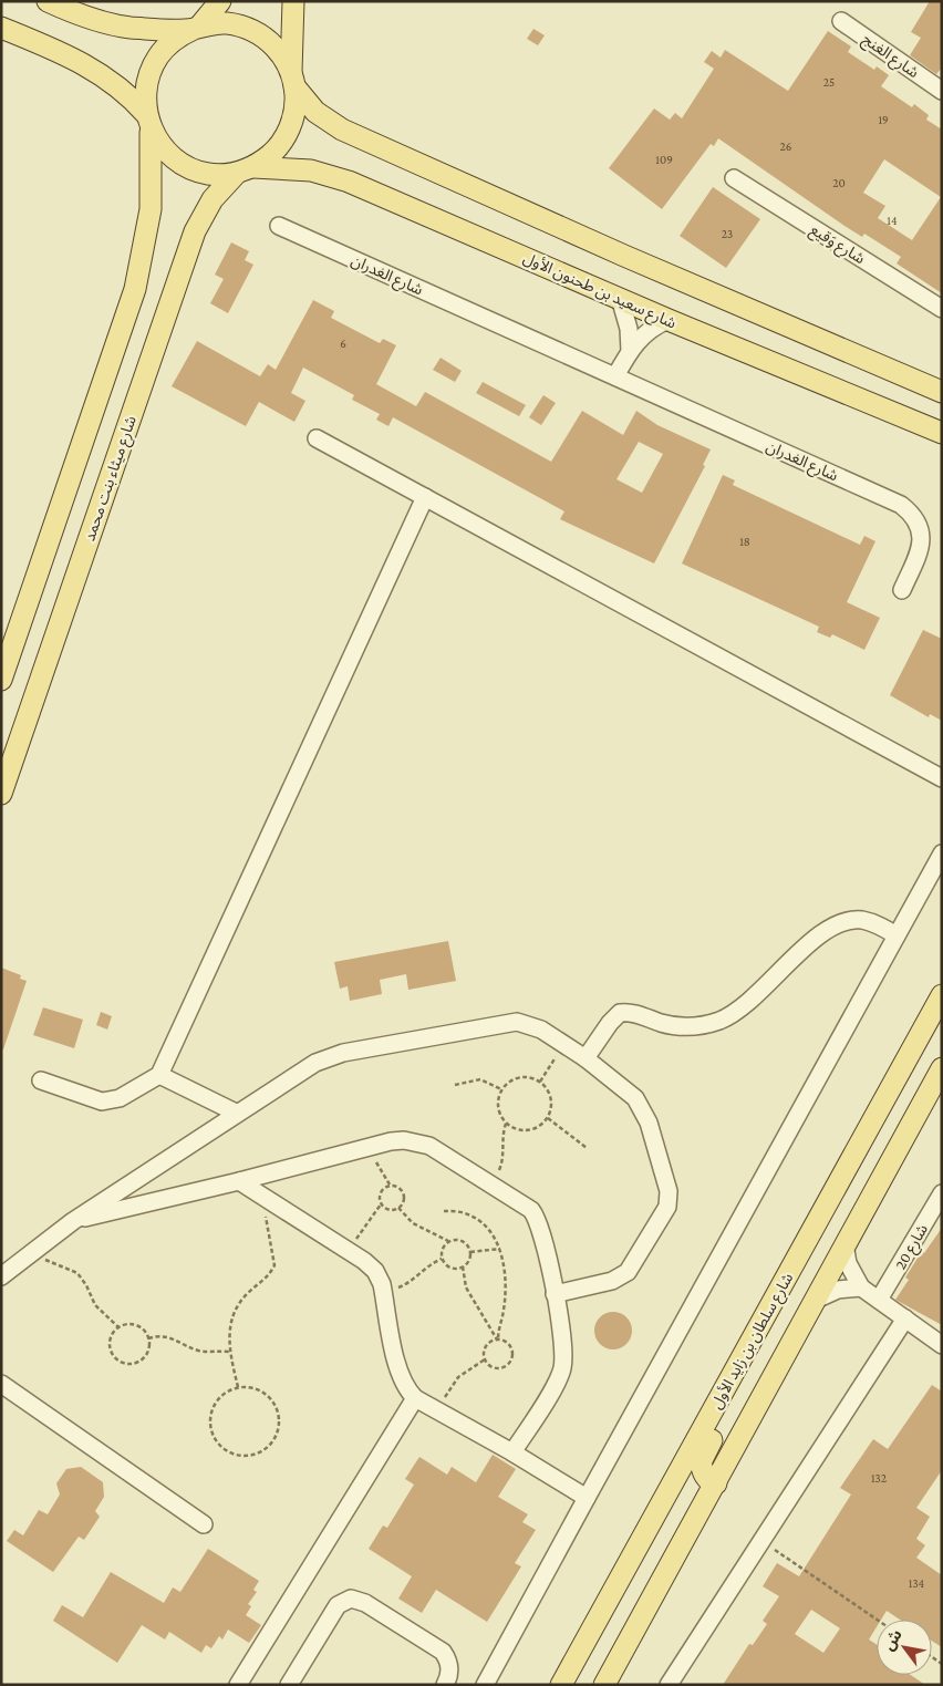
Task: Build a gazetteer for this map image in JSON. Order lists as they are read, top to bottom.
{
  "streets": {
    "main road": ["شارع سعيد بن طحنون الأول", "شارع ميثاء بنت محمد", "شارع سلطان بن زايد الأول"],
    "street": [
      "شارع الغنج",
      "شارع وَقيع",
      "شارع الغدران",
      "شارع 20"
    ]
  },
  "crossings": [
    ["شارع سعيد بن طحنون الأول", "شارع ميثاء بنت محمد"]
  ],
  "house_numbers": [
    "25",
    "19",
    "26",
    "109",
    "20",
    "14",
    "23",
    "6",
    "18",
    "132",
    "134"
  ],
  "north": "top left"
}
